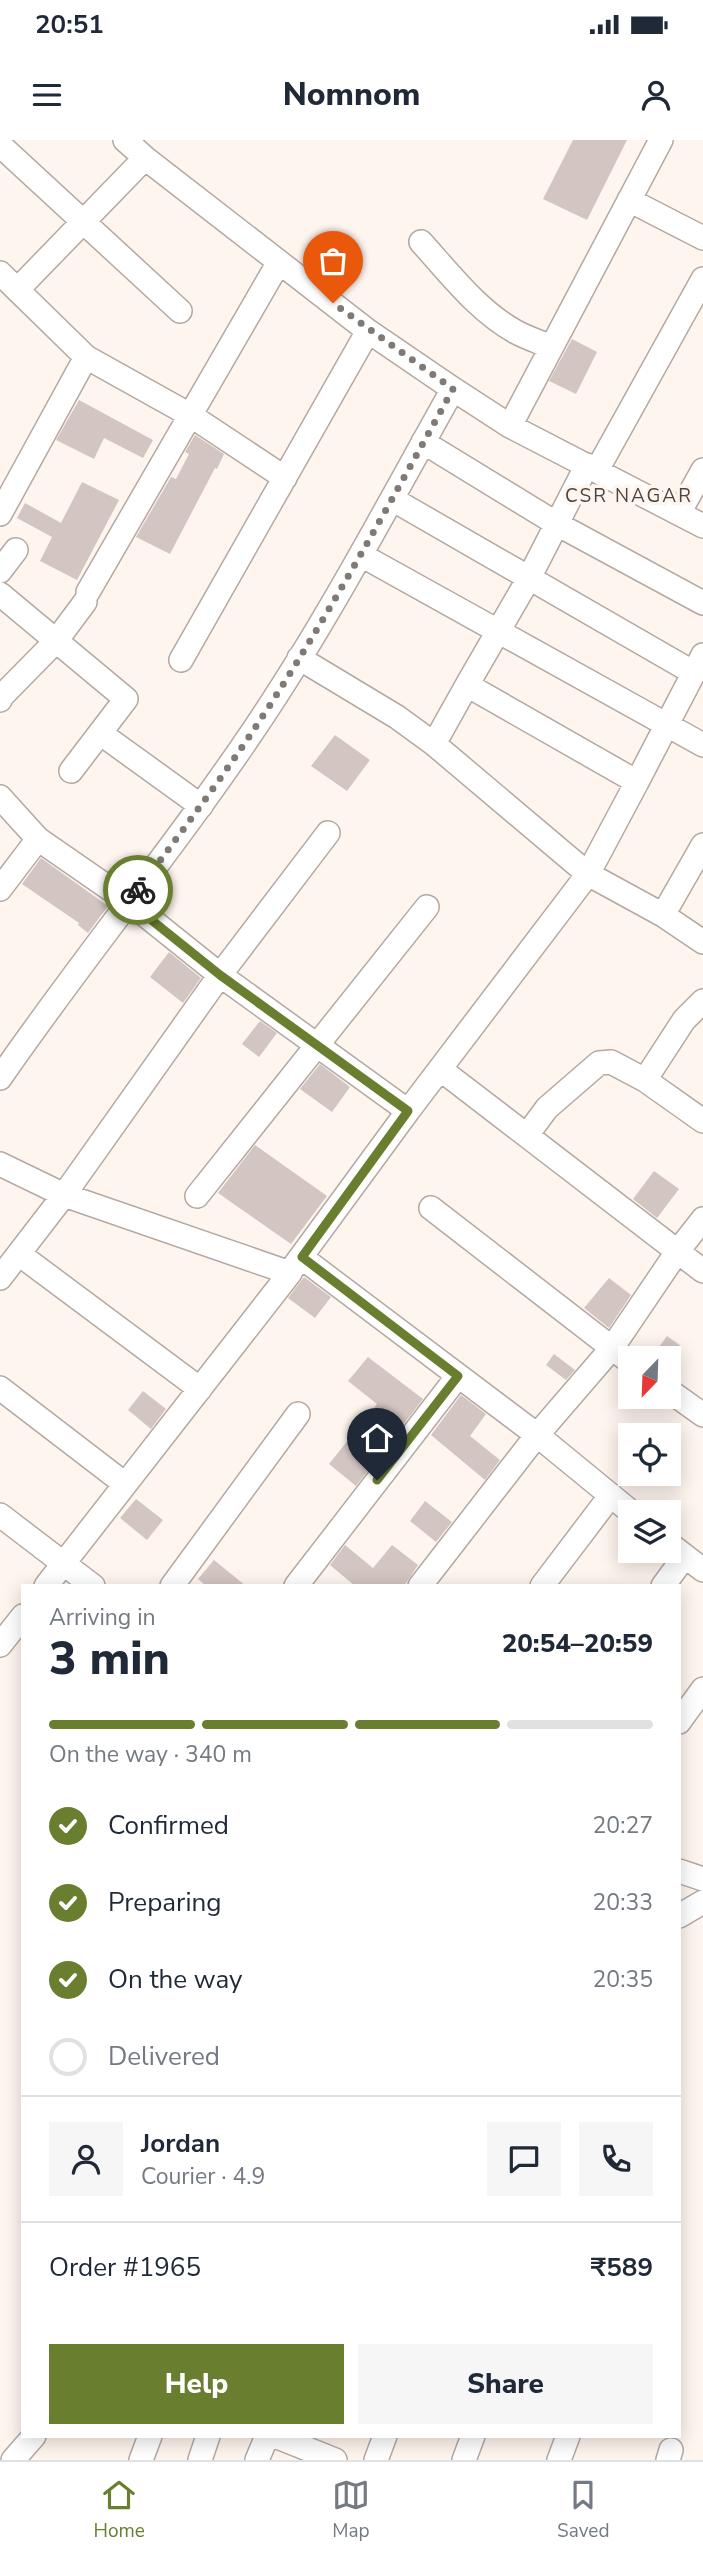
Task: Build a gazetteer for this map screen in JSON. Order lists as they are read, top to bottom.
{
  "districts": ["CSR NAGAR"],
  "north": "bottom left",
  "page": {
    "status": "20:51",
    "header": "Nomnom",
    "heading": ["3 min", "Arriving in", "20:54–20:59"],
    "panel": [
      "Jordan",
      "Courier · 4.9",
      "Order #1965",
      "₹589"
    ],
    "bar": "On the way · 340 m",
    "list": [
      ["Confirmed", "20:27"],
      ["Preparing", "20:33"],
      ["On the way", "20:35"],
      "Delivered"
    ],
    "buttons": ["Help", "Share"],
    "tabs": ["Home", "Map", "Saved"]
  }
}
